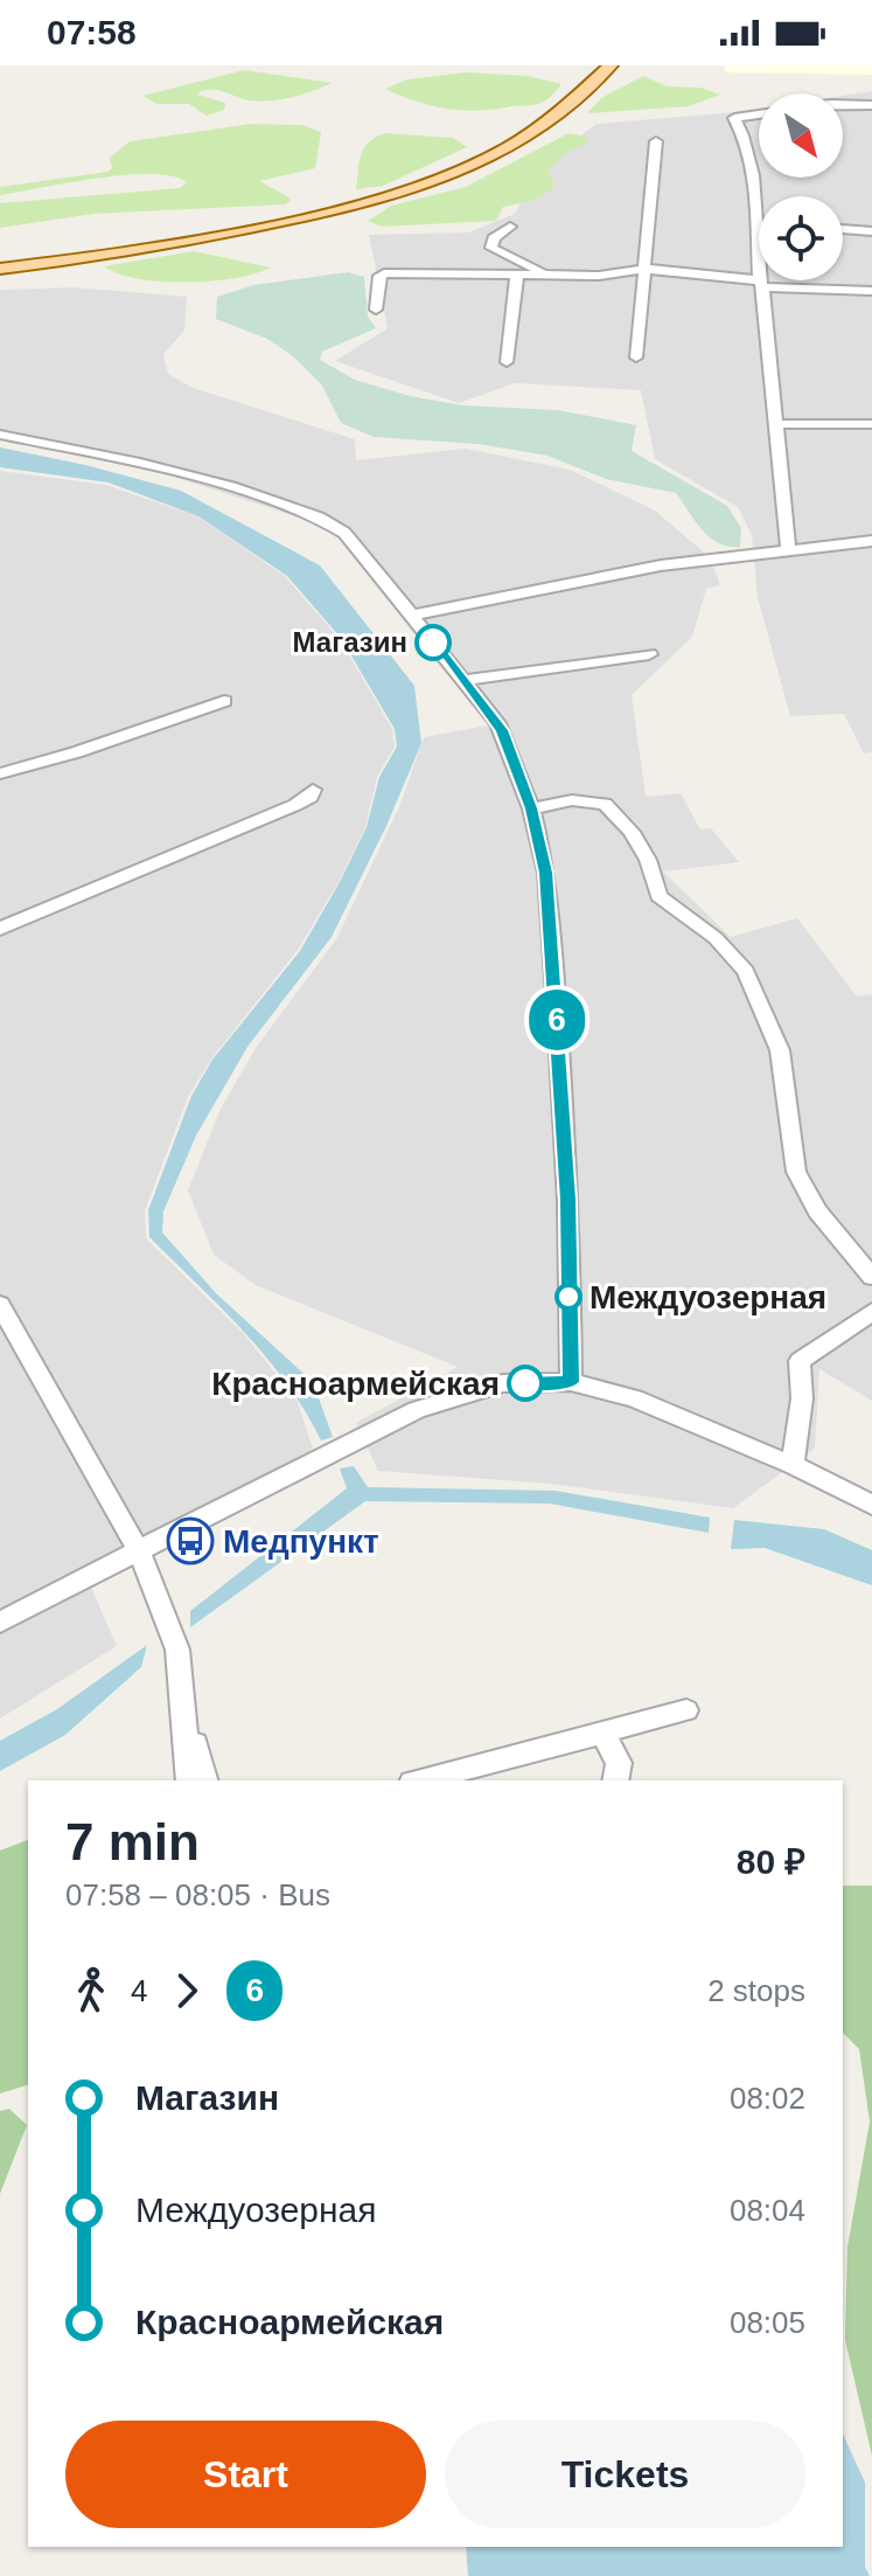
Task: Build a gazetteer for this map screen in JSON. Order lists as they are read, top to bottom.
{
  "places": {
    "other": ["Магазин", "Междуозерная", "Красноармейская"],
    "bus stop": ["Медпункт"]
  },
  "lines": ["bus line 6"],
  "north": "bottom right",
  "page": {
    "status": "07:58",
    "on_map": "6",
    "heading": ["7 min", "07:58 – 08:05 · Bus", "80 ₽"],
    "legs": ["4", "6", "2 stops"],
    "list": [
      {
        "name": "Магазин",
        "value": "08:02"
      },
      {
        "name": "Междуозерная",
        "value": "08:04"
      },
      {
        "name": "Красноармейская",
        "value": "08:05"
      }
    ],
    "buttons": ["Start", "Tickets"]
  }
}
